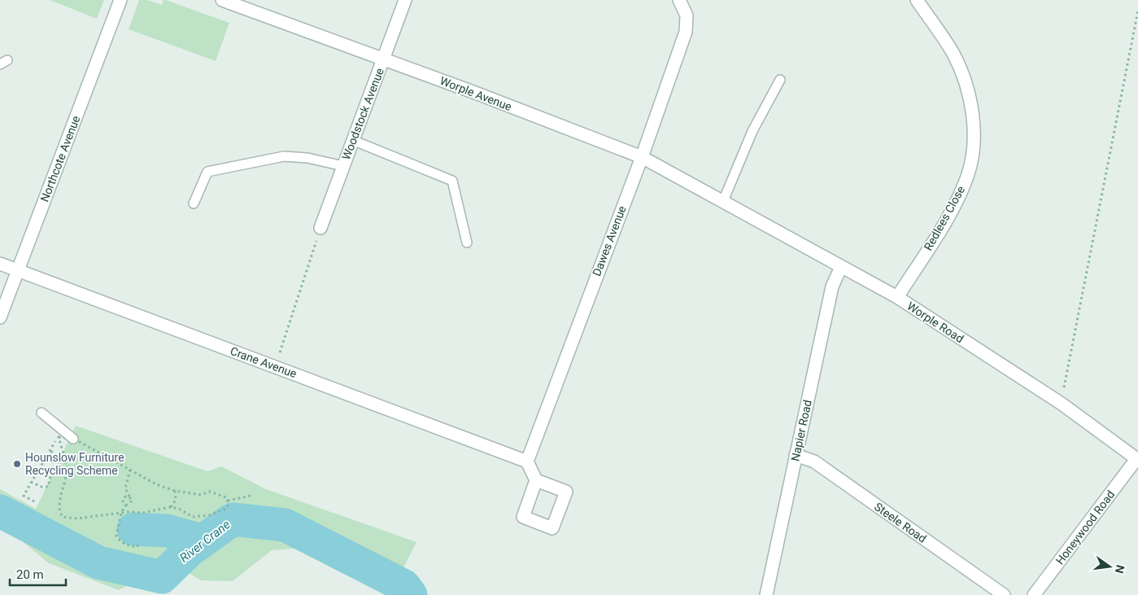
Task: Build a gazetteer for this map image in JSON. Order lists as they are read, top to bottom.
{
  "streets": {
    "street": [
      "Worple Avenue",
      "Woodstock Avenue",
      "Northcote Avenue",
      "Redlees Close",
      "Dawes Avenue",
      "Worple Road",
      "Crane Avenue",
      "Napier Road",
      "Steele Road",
      "Honeywood Road"
    ]
  },
  "crossings": [
    ["Worple Avenue", "Woodstock Avenue"],
    ["Worple Avenue", "Dawes Avenue"],
    ["Worple Avenue", "Worple Road"],
    ["Northcote Avenue", "Crane Avenue"],
    ["Redlees Close", "Worple Road"],
    ["Dawes Avenue", "Crane Avenue"],
    ["Worple Road", "Napier Road"],
    ["Worple Road", "Honeywood Road"],
    ["Napier Road", "Steele Road"]
  ],
  "water": ["River Crane"],
  "places": ["Hounslow Furniture Recycling Scheme"],
  "scale_bar": "20 m",
  "north": "right"
}
